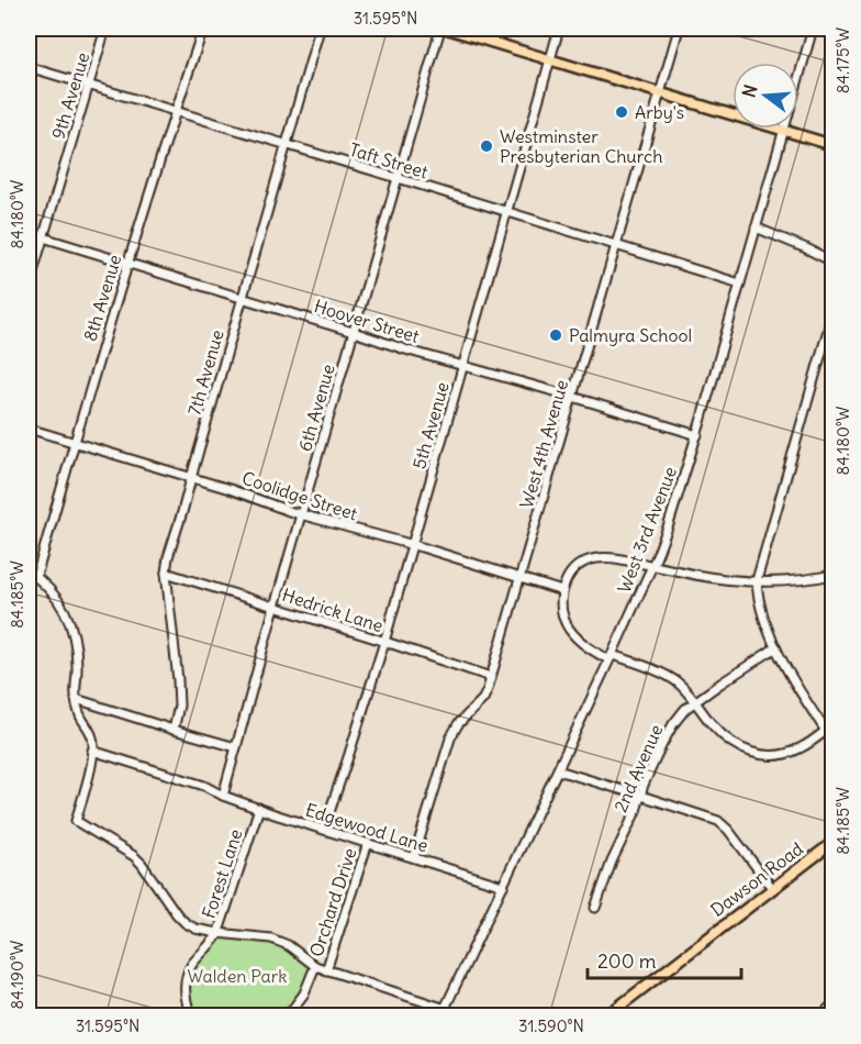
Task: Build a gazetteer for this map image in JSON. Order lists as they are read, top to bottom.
{
  "streets": {
    "main road": ["Dawson Road"],
    "street": [
      "9th Avenue",
      "Taft Street",
      "8th Avenue",
      "Hoover Street",
      "7th Avenue",
      "6th Avenue",
      "5th Avenue",
      "West 4th Avenue",
      "Coolidge Street",
      "West 3rd Avenue",
      "Hedrick Lane",
      "2nd Avenue",
      "Edgewood Lane",
      "Forest Lane",
      "Orchard Drive"
    ]
  },
  "crossings": [
    ["9th Avenue", "Taft Street"],
    ["9th Avenue", "Hoover Street"],
    ["Taft Street", "8th Avenue"],
    ["Taft Street", "7th Avenue"],
    ["Taft Street", "6th Avenue"],
    ["Taft Street", "5th Avenue"],
    ["Taft Street", "West 4th Avenue"],
    ["Taft Street", "West 3rd Avenue"],
    ["8th Avenue", "Hoover Street"],
    ["8th Avenue", "Coolidge Street"],
    ["Hoover Street", "7th Avenue"],
    ["Hoover Street", "6th Avenue"],
    ["Hoover Street", "5th Avenue"],
    ["Hoover Street", "West 4th Avenue"],
    ["Hoover Street", "West 3rd Avenue"],
    ["7th Avenue", "Coolidge Street"],
    ["7th Avenue", "Hedrick Lane"],
    ["6th Avenue", "Coolidge Street"],
    ["6th Avenue", "Hedrick Lane"],
    ["6th Avenue", "Edgewood Lane"],
    ["5th Avenue", "Coolidge Street"],
    ["5th Avenue", "Hedrick Lane"],
    ["5th Avenue", "Edgewood Lane"],
    ["West 4th Avenue", "Coolidge Street"],
    ["West 4th Avenue", "Hedrick Lane"],
    ["West 4th Avenue", "Edgewood Lane"],
    ["West 3rd Avenue", "Edgewood Lane"],
    ["Edgewood Lane", "Forest Lane"],
    ["Edgewood Lane", "Orchard Drive"]
  ],
  "parks": ["Walden Park"],
  "places": ["Arby's", "Westminster Presbyterian Church", "Palmyra School"],
  "scale_bar": "200 m",
  "north": "left",
  "coordinates": [
    "31.595°N",
    "84.175°W",
    "84.180°W",
    "84.185°W",
    "84.190°W",
    "31.590°N"
  ]
}
